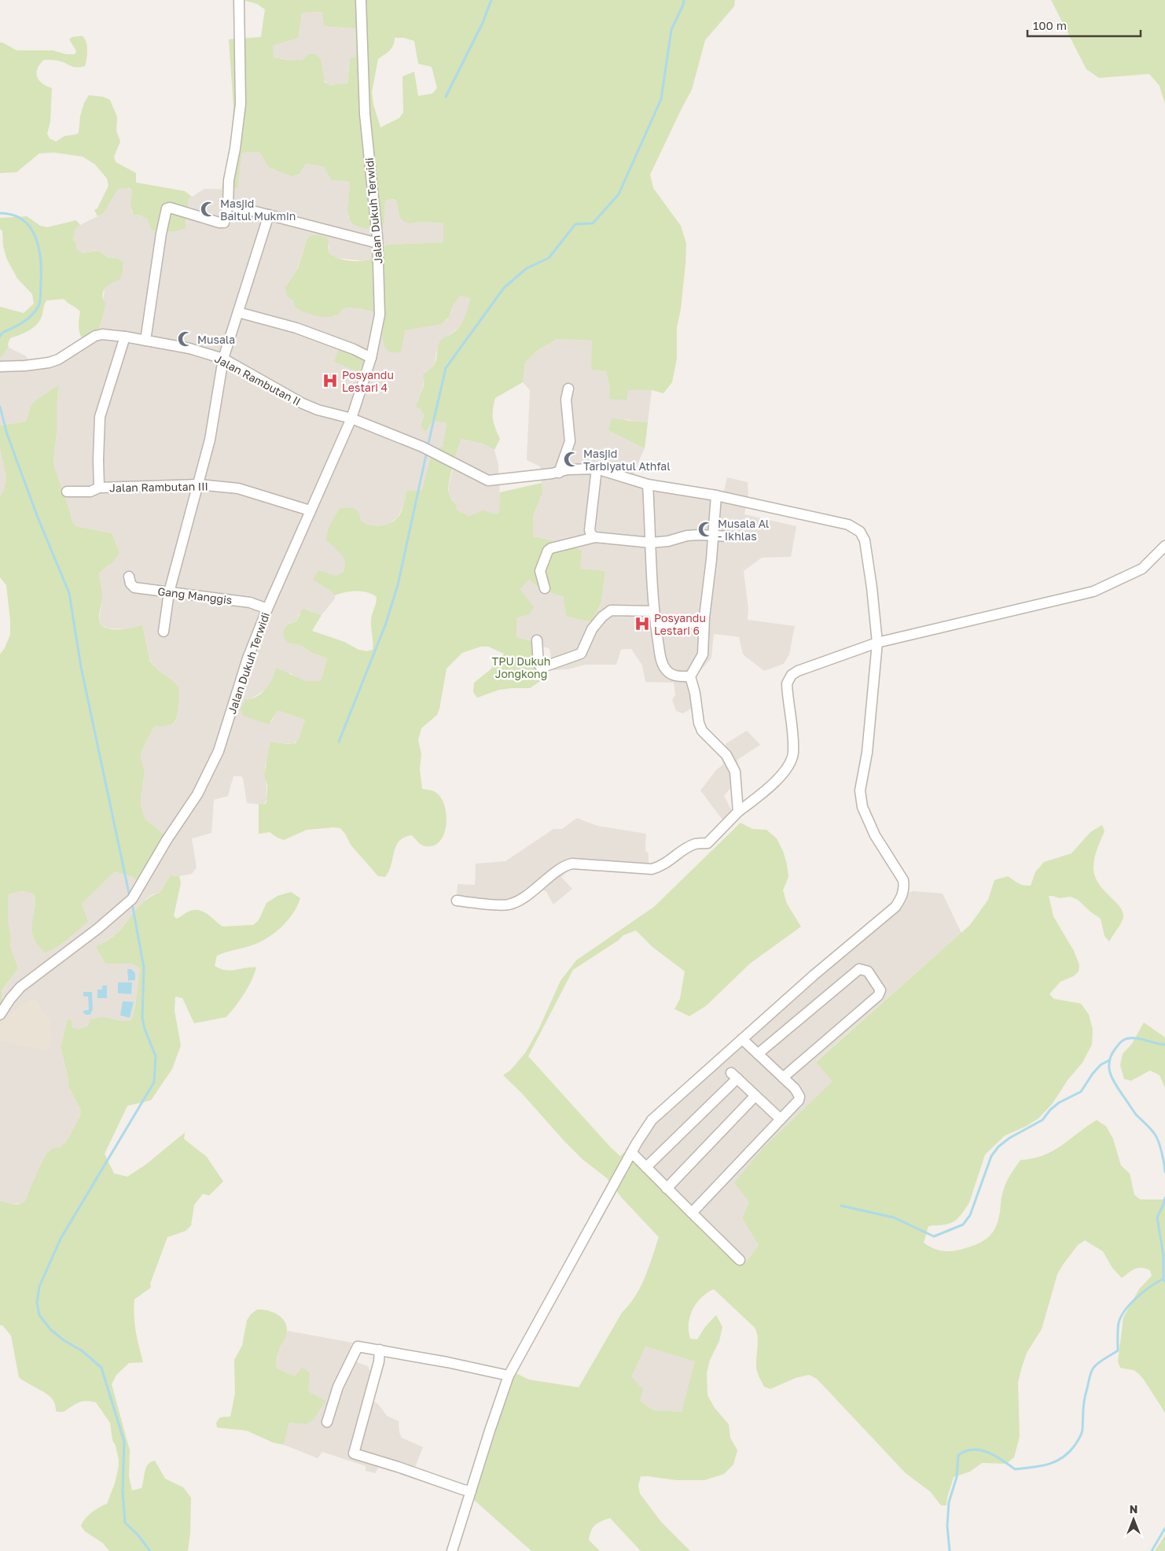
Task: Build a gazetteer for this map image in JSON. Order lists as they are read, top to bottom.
{
  "streets": {
    "street": [
      "Jalan Dukuh Terwidi",
      "Jalan Rambutan II",
      "Jalan Rambutan III",
      "Gang Manggis"
    ]
  },
  "crossings": [
    ["Jalan Dukuh Terwidi", "Jalan Rambutan II"],
    ["Jalan Dukuh Terwidi", "Jalan Rambutan III"],
    ["Jalan Dukuh Terwidi", "Gang Manggis"]
  ],
  "parks": ["TPU Dukuh Jongkong"],
  "places": {
    "mosque": [
      "Masjid Baitul Mukmin",
      "Musala",
      "Masjid Tarbiyatul Athfal",
      "Musala Al - Ikhlas"
    ],
    "hospital": ["Posyandu Lestari 4", "Posyandu Lestari 6"]
  },
  "scale_bar": "100 m",
  "north": "top"
}
